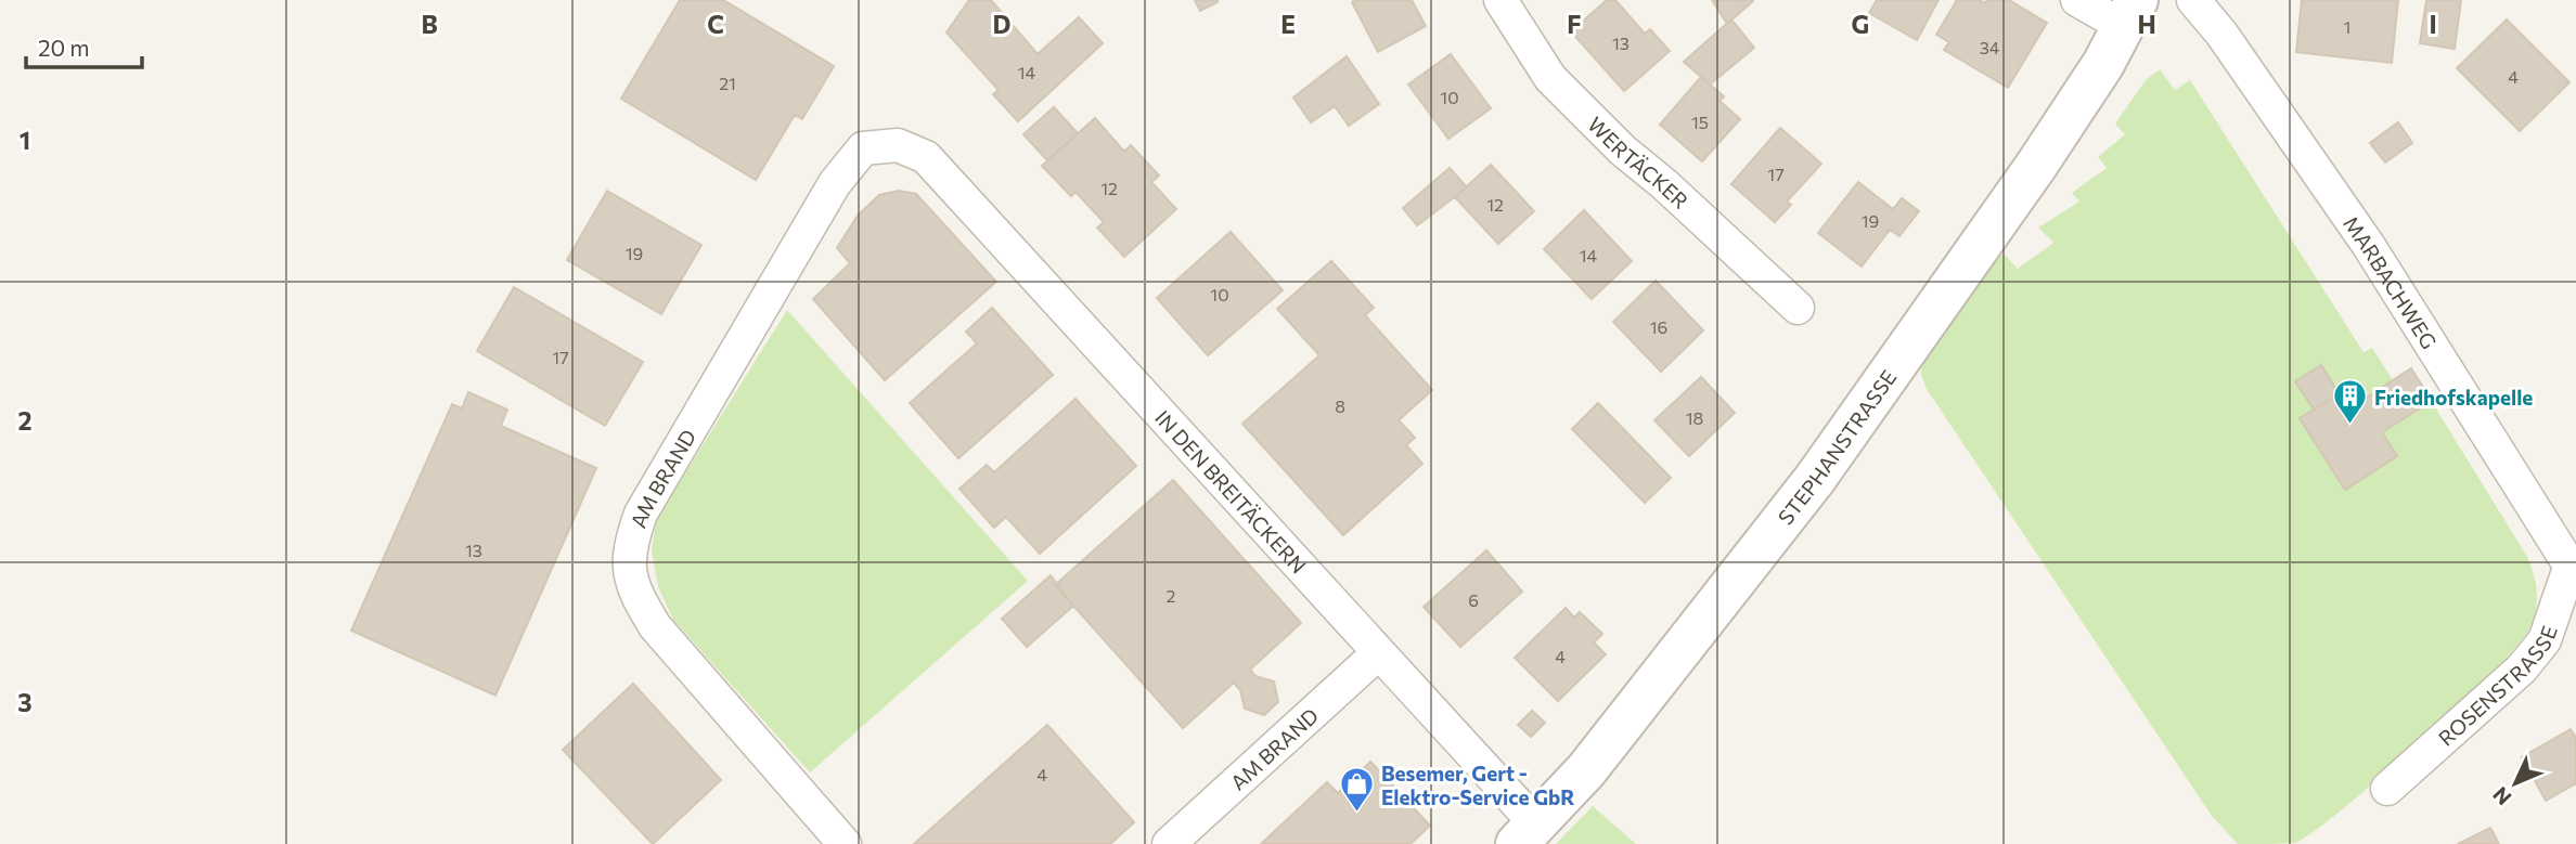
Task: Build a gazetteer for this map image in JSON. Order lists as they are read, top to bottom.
{
  "streets": {
    "street": [
      "WERTÄCKER",
      "MARBACHWEG",
      "STEPHANSTRASSE",
      "AM BRAND",
      "IN DEN BREITÄCKERN",
      "ROSENSTRASSE"
    ]
  },
  "crossings": [
    ["MARBACHWEG", "ROSENSTRASSE"],
    ["STEPHANSTRASSE", "IN DEN BREITÄCKERN"],
    ["AM BRAND", "IN DEN BREITÄCKERN"]
  ],
  "places": {
    "building": ["Friedhofskapelle"],
    "shop": ["Besemer, Gert - Elektro-Service GbR"]
  },
  "house_numbers": [
    "1",
    "13",
    "34",
    "14",
    "4",
    "21",
    "10",
    "15",
    "17",
    "12",
    "12",
    "19",
    "19",
    "14",
    "10",
    "16",
    "17",
    "8",
    "18",
    "13",
    "2",
    "6",
    "4",
    "4"
  ],
  "scale_bar": "20 m",
  "north": "bottom left",
  "grid": {
    "columns": [
      "B",
      "C",
      "D",
      "E",
      "F",
      "G",
      "H",
      "I"
    ],
    "rows": ["1", "2", "3"]
  }
}
